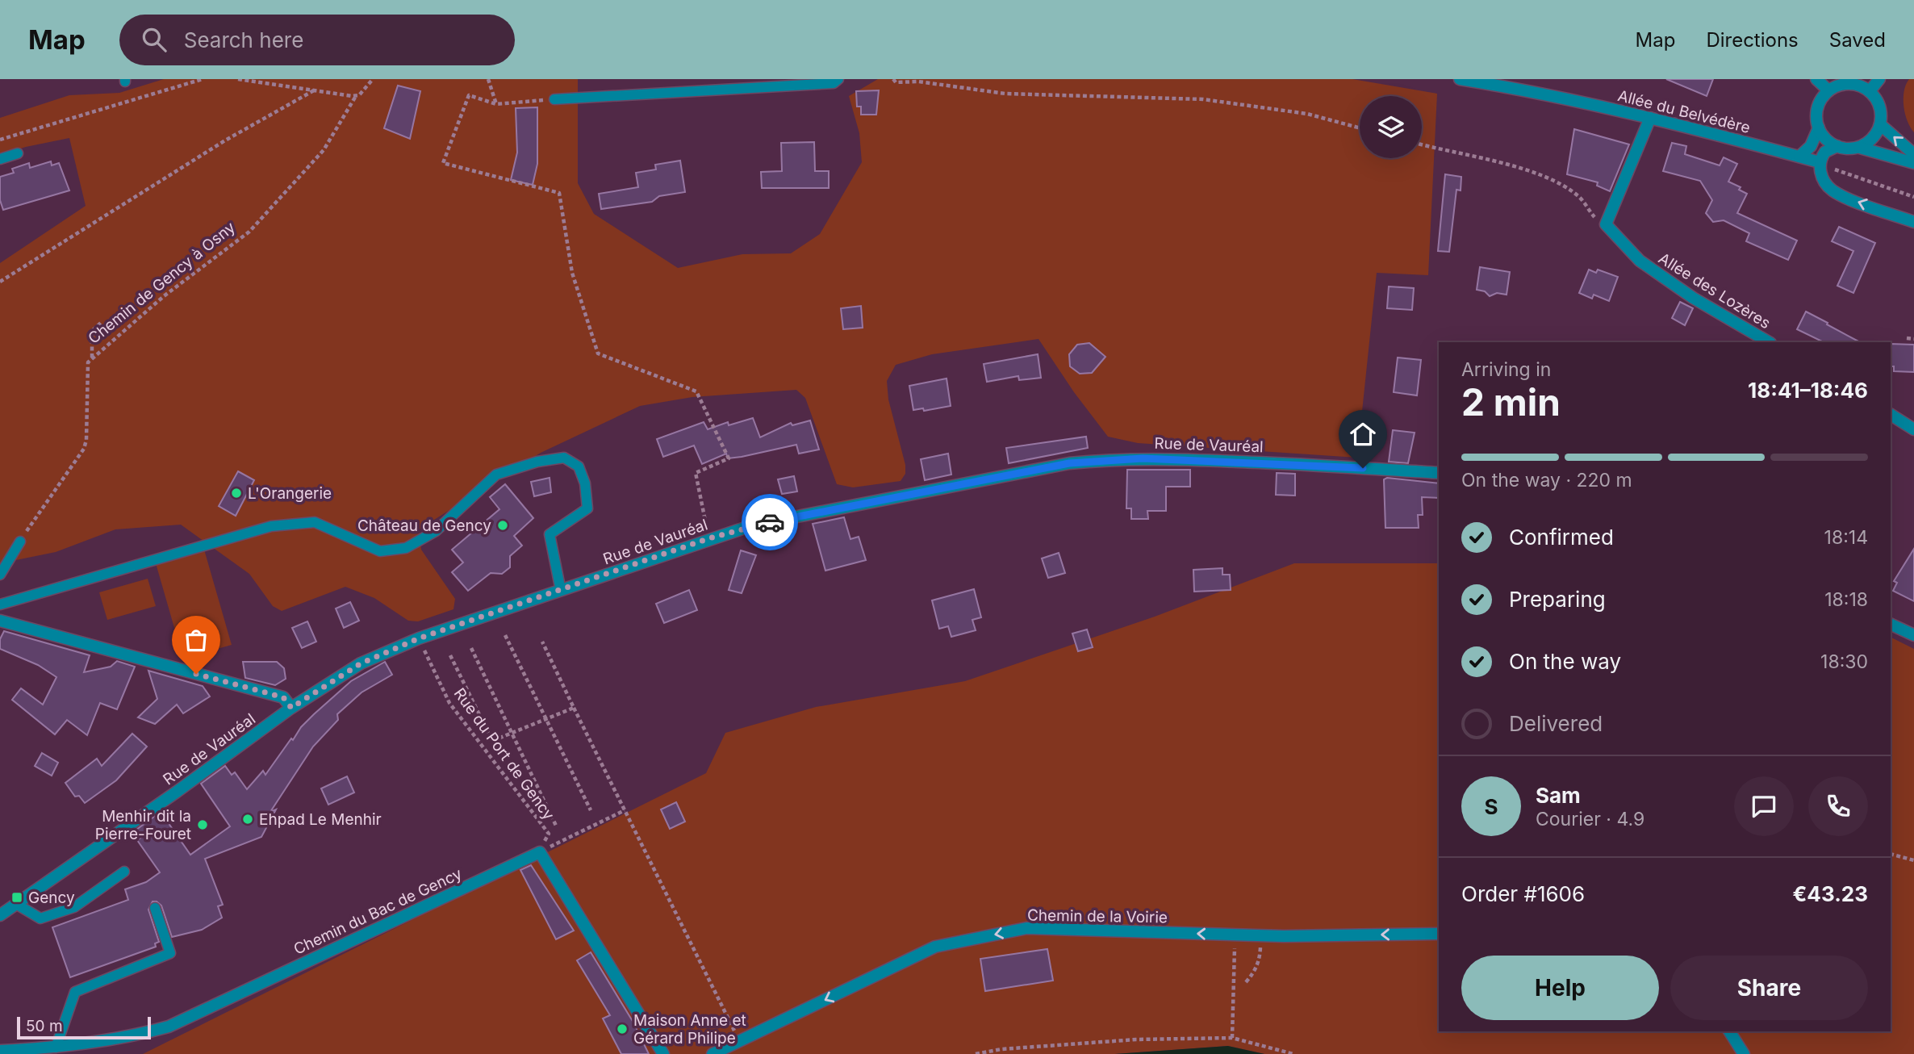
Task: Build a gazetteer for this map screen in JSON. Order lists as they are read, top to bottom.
{
  "streets": {
    "street": [
      "Allée du Belvédère",
      "Allée des Lozères",
      "Rue de Vauréal",
      "Chemin du Bac de Gency",
      "Chemin de la Voirie"
    ],
    "path": ["Chemin de Gency à Osny", "Rue du Port de Gency"]
  },
  "crossings": [
    ["Rue de Vauréal", "Rue du Port de Gency"],
    ["Rue du Port de Gency", "Chemin du Bac de Gency"]
  ],
  "one_way": ["Chemin de la Voirie"],
  "places": {
    "other": [
      "L'Orangerie",
      "Château de Gency",
      "Ehpad Le Menhir",
      "Menhir dit la Pierre-Fouret",
      "Maison Anne et Gérard Philipe"
    ],
    "transit": ["Gency"]
  },
  "scale_bar": "50 m",
  "page": {
    "header": "Map",
    "search": "Search here",
    "nav": ["Map", "Directions", "Saved"],
    "heading": ["2 min", "Arriving in", "18:41–18:46"],
    "panel": [
      "Sam",
      "Courier · 4.9",
      "Order #1606",
      "€43.23"
    ],
    "bar": "On the way · 220 m",
    "list": [
      ["Confirmed", "18:14"],
      ["Preparing", "18:18"],
      ["On the way", "18:30"],
      "Delivered"
    ],
    "round": "S",
    "buttons": ["Help", "Share"],
    "scale": "50 m"
  }
}
